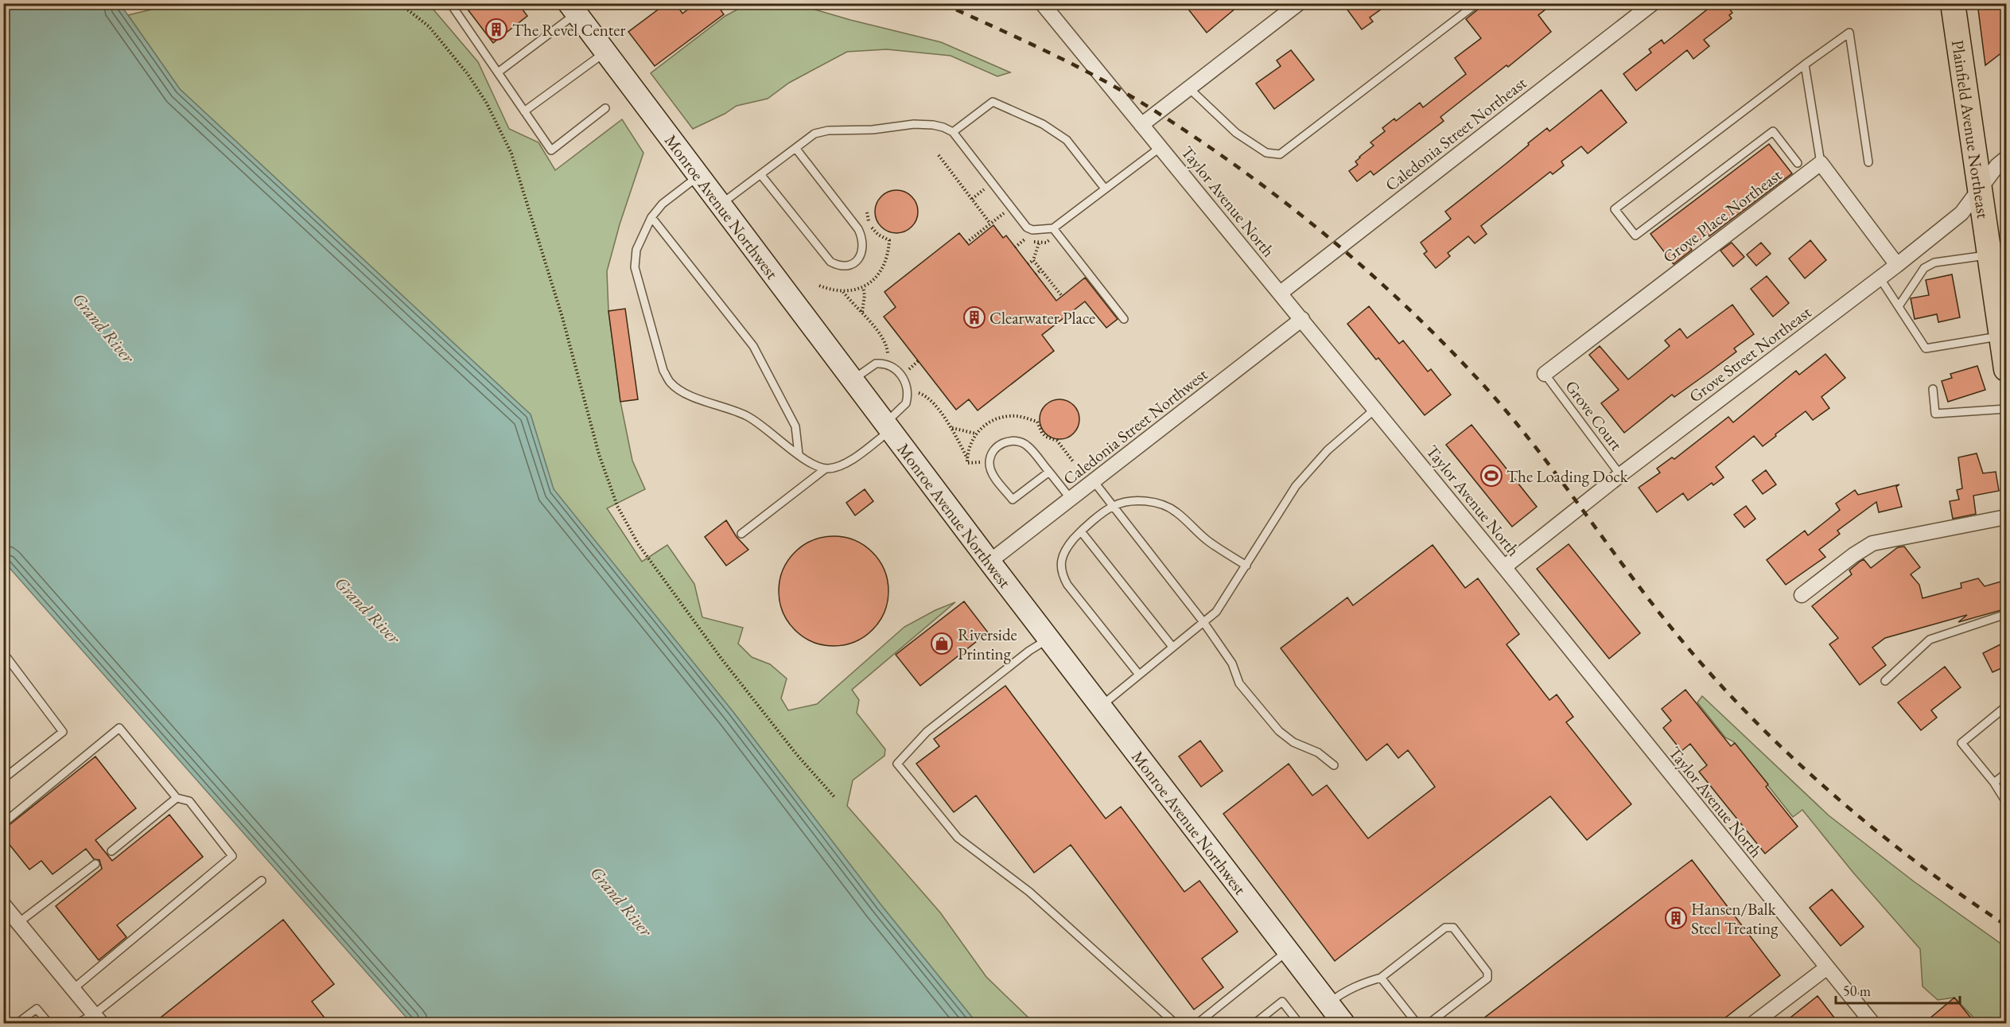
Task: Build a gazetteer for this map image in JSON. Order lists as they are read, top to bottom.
{
  "streets": {
    "main road": ["Plainfield Avenue Northeast", "Monroe Avenue Northwest"],
    "street": [
      "Caledonia Street Northeast",
      "Taylor Avenue North",
      "Grove Place Northeast",
      "Grove Street Northeast",
      "Caledonia Street Northwest"
    ],
    "lane": ["Grove Court"]
  },
  "crossings": [
    ["Plainfield Avenue Northeast", "Grove Street Northeast"],
    ["Caledonia Street Northeast", "Taylor Avenue North"],
    ["Taylor Avenue North", "Grove Street Northeast"],
    ["Taylor Avenue North", "Caledonia Street Northwest"],
    ["Monroe Avenue Northwest", "Caledonia Street Northwest"],
    ["Grove Place Northeast", "Grove Court"],
    ["Grove Street Northeast", "Grove Court"]
  ],
  "water": ["Grand River"],
  "places": {
    "building": ["The Revel Center", "Clearwater Place", "Hansen/Balk Steel Treating"],
    "sports": ["The Loading Dock"],
    "shop": ["Riverside Printing"]
  },
  "scale_bar": "50 m"
}
